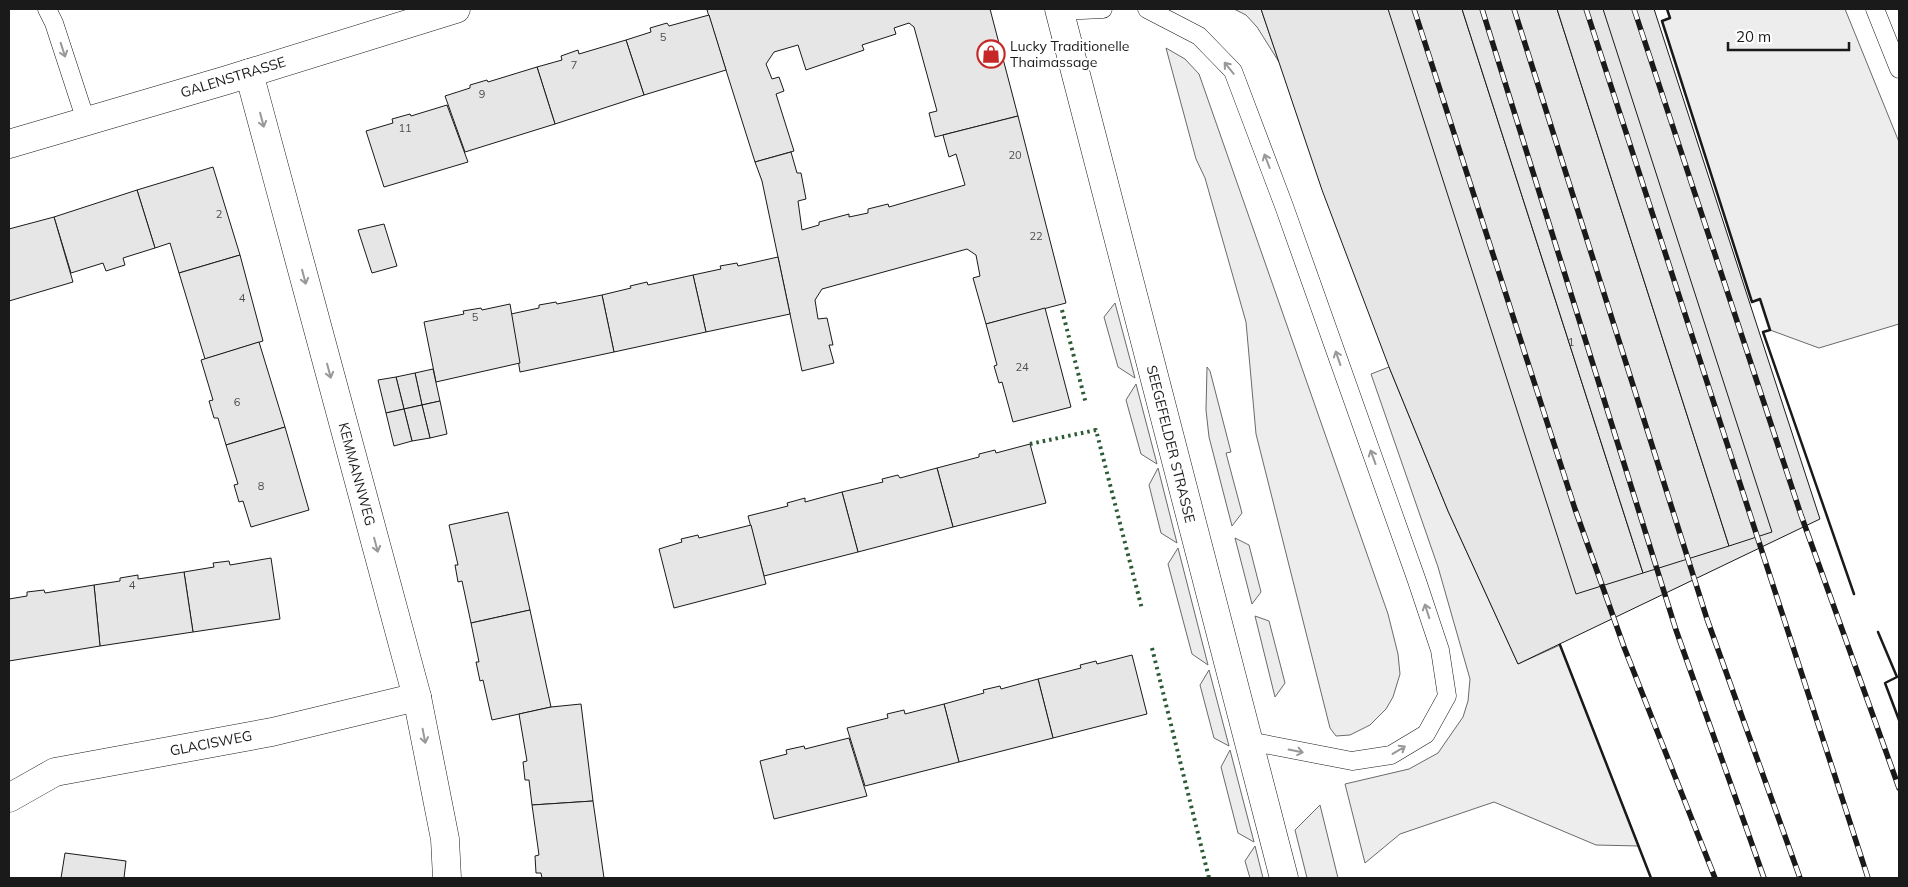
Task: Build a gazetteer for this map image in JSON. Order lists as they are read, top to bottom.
{
  "streets": {
    "street": [
      "GALENSTRASSE",
      "SEEGEFELDER STRASSE",
      "KEMMANNWEG",
      "GLACISWEG"
    ]
  },
  "crossings": [
    ["GALENSTRASSE", "KEMMANNWEG"],
    ["KEMMANNWEG", "GLACISWEG"]
  ],
  "one_way": ["KEMMANNWEG"],
  "places": {
    "shop": ["Lucky Traditionelle Thaimassage"]
  },
  "house_numbers": [
    "5",
    "7",
    "9",
    "11",
    "20",
    "2",
    "22",
    "4",
    "5",
    "1",
    "24",
    "6",
    "8",
    "4"
  ],
  "scale_bar": "20 m"
}
